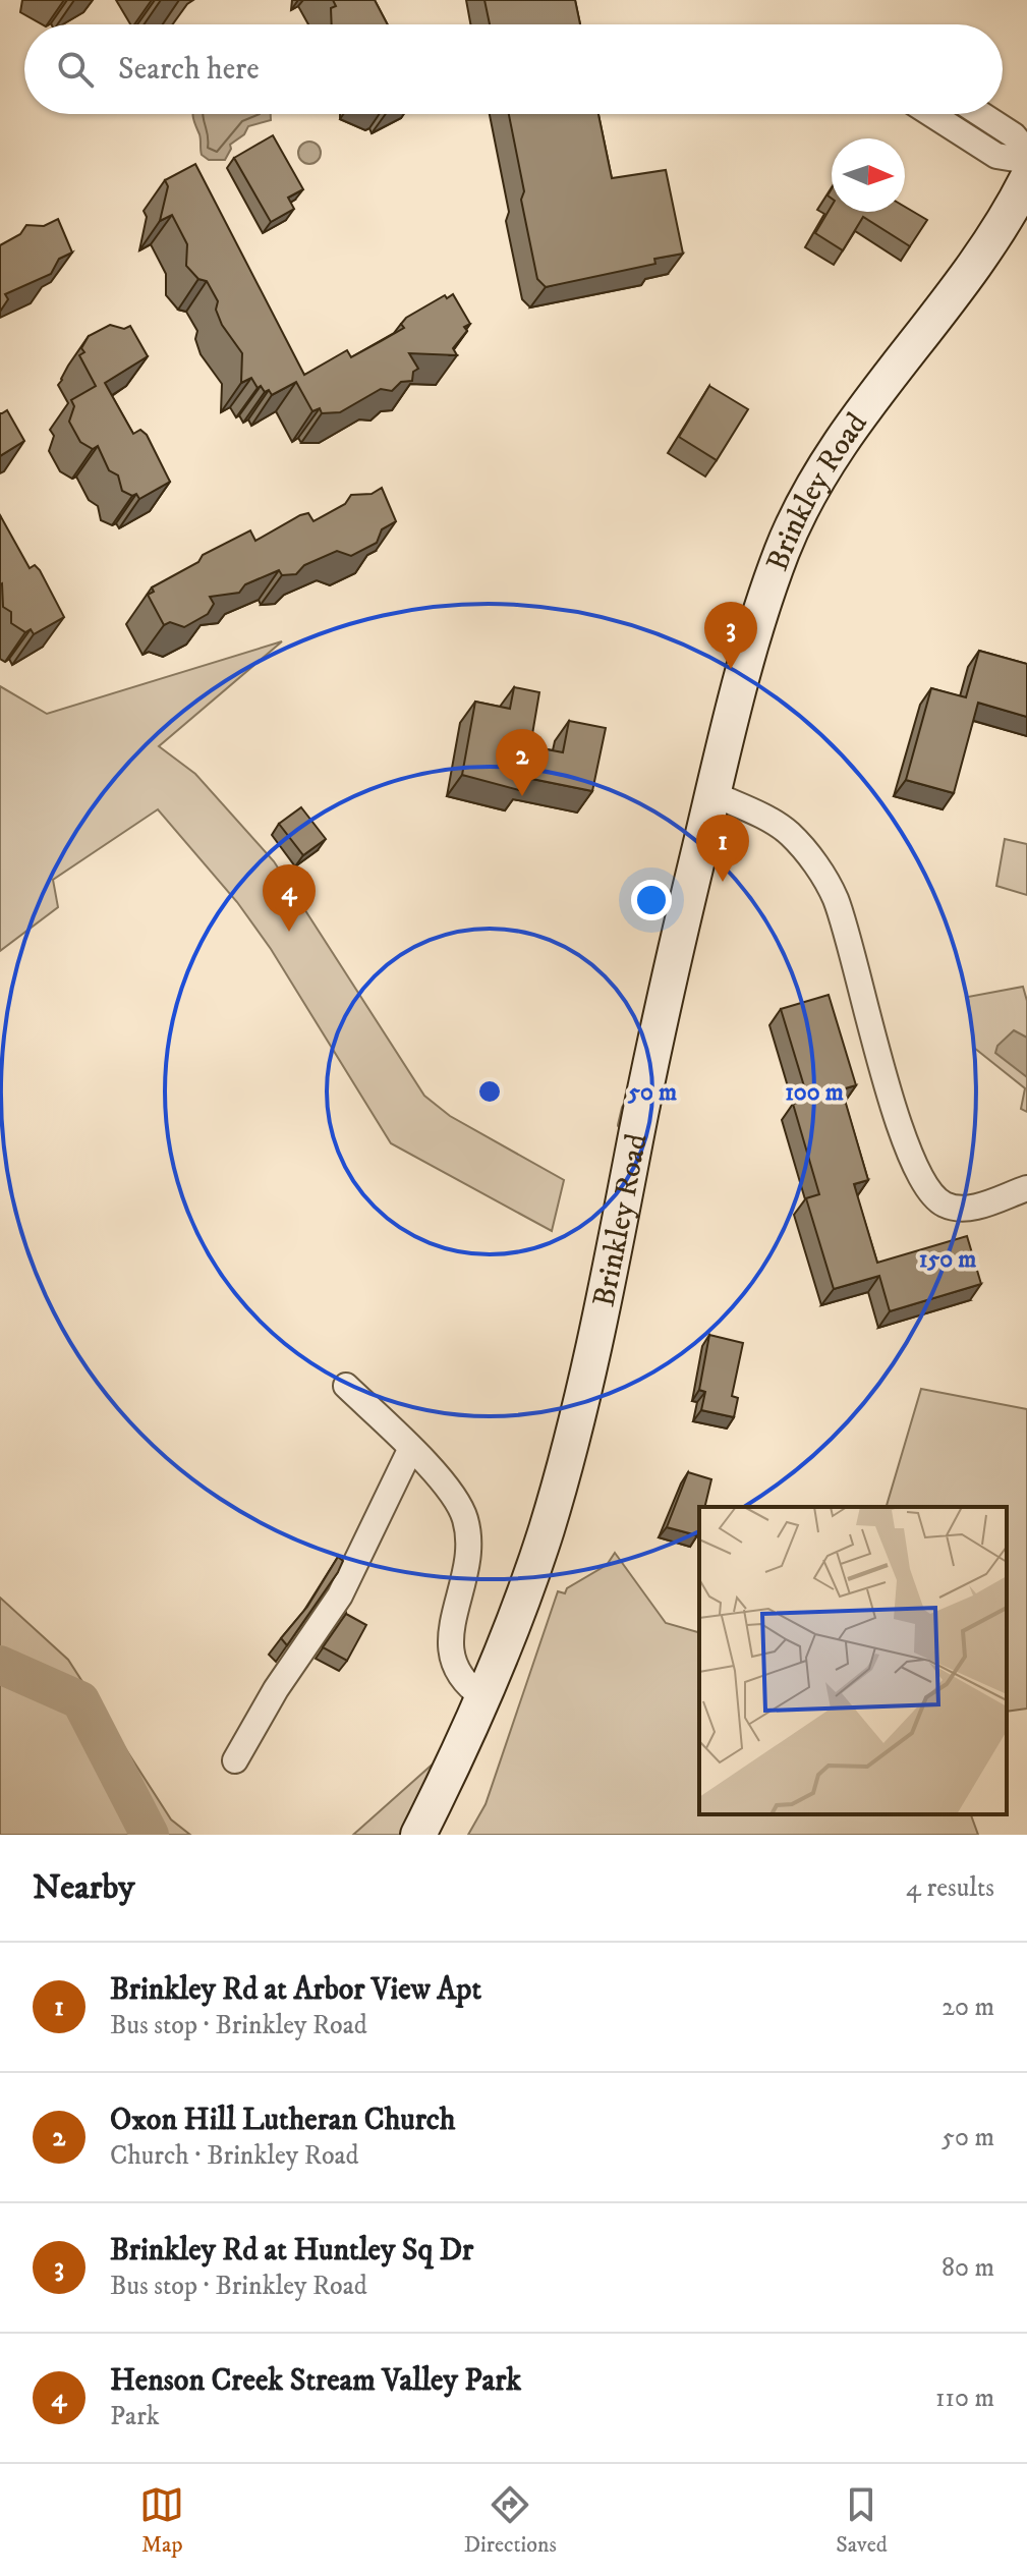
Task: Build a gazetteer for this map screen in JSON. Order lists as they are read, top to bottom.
{
  "streets": {
    "main road": ["Brinkley Road"]
  },
  "north": "right",
  "page": {
    "search": "Search here",
    "pins": [
      "3",
      "2",
      "1",
      "4"
    ],
    "heading": ["Nearby", "4 results"],
    "list": [
      {
        "mark": "1",
        "name": "Brinkley Rd at Arbor View Apt",
        "note": "Bus stop · Brinkley Road",
        "value": "20 m"
      },
      {
        "mark": "2",
        "name": "Oxon Hill Lutheran Church",
        "note": "Church · Brinkley Road",
        "value": "50 m"
      },
      {
        "mark": "3",
        "name": "Brinkley Rd at Huntley Sq Dr",
        "note": "Bus stop · Brinkley Road",
        "value": "80 m"
      },
      {
        "mark": "4",
        "name": "Henson Creek Stream Valley Park",
        "note": "Park",
        "value": "110 m"
      }
    ],
    "nav": ["Map", "Directions", "Saved"]
  },
  "rings": ["50 m", "100 m", "150 m"]
}
